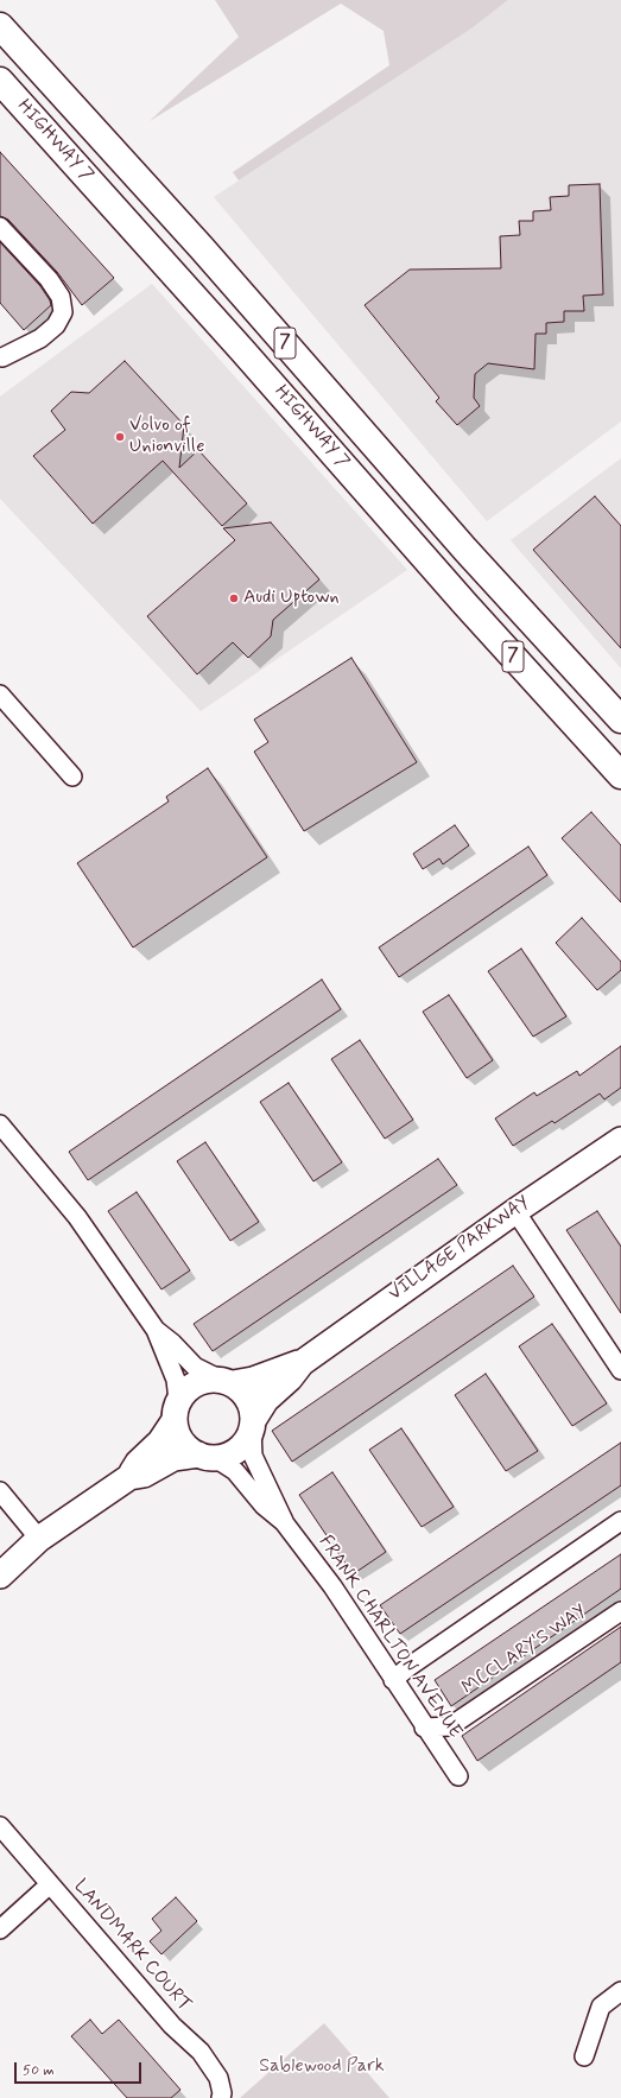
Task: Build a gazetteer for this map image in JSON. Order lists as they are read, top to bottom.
{
  "streets": {
    "main road": ["HIGHWAY 7", "7", "VILLAGE PARKWAY"],
    "street": ["FRANK CHARLTON AVENUE", "MCCLARY'S WAY", "LANDMARK COURT"]
  },
  "crossings": [
    ["VILLAGE PARKWAY", "FRANK CHARLTON AVENUE"],
    ["FRANK CHARLTON AVENUE", "MCCLARY'S WAY"]
  ],
  "parks": ["Sablewood Park"],
  "places": ["Volvo of Unionville", "Audi Uptown"],
  "scale_bar": "50 m"
}
